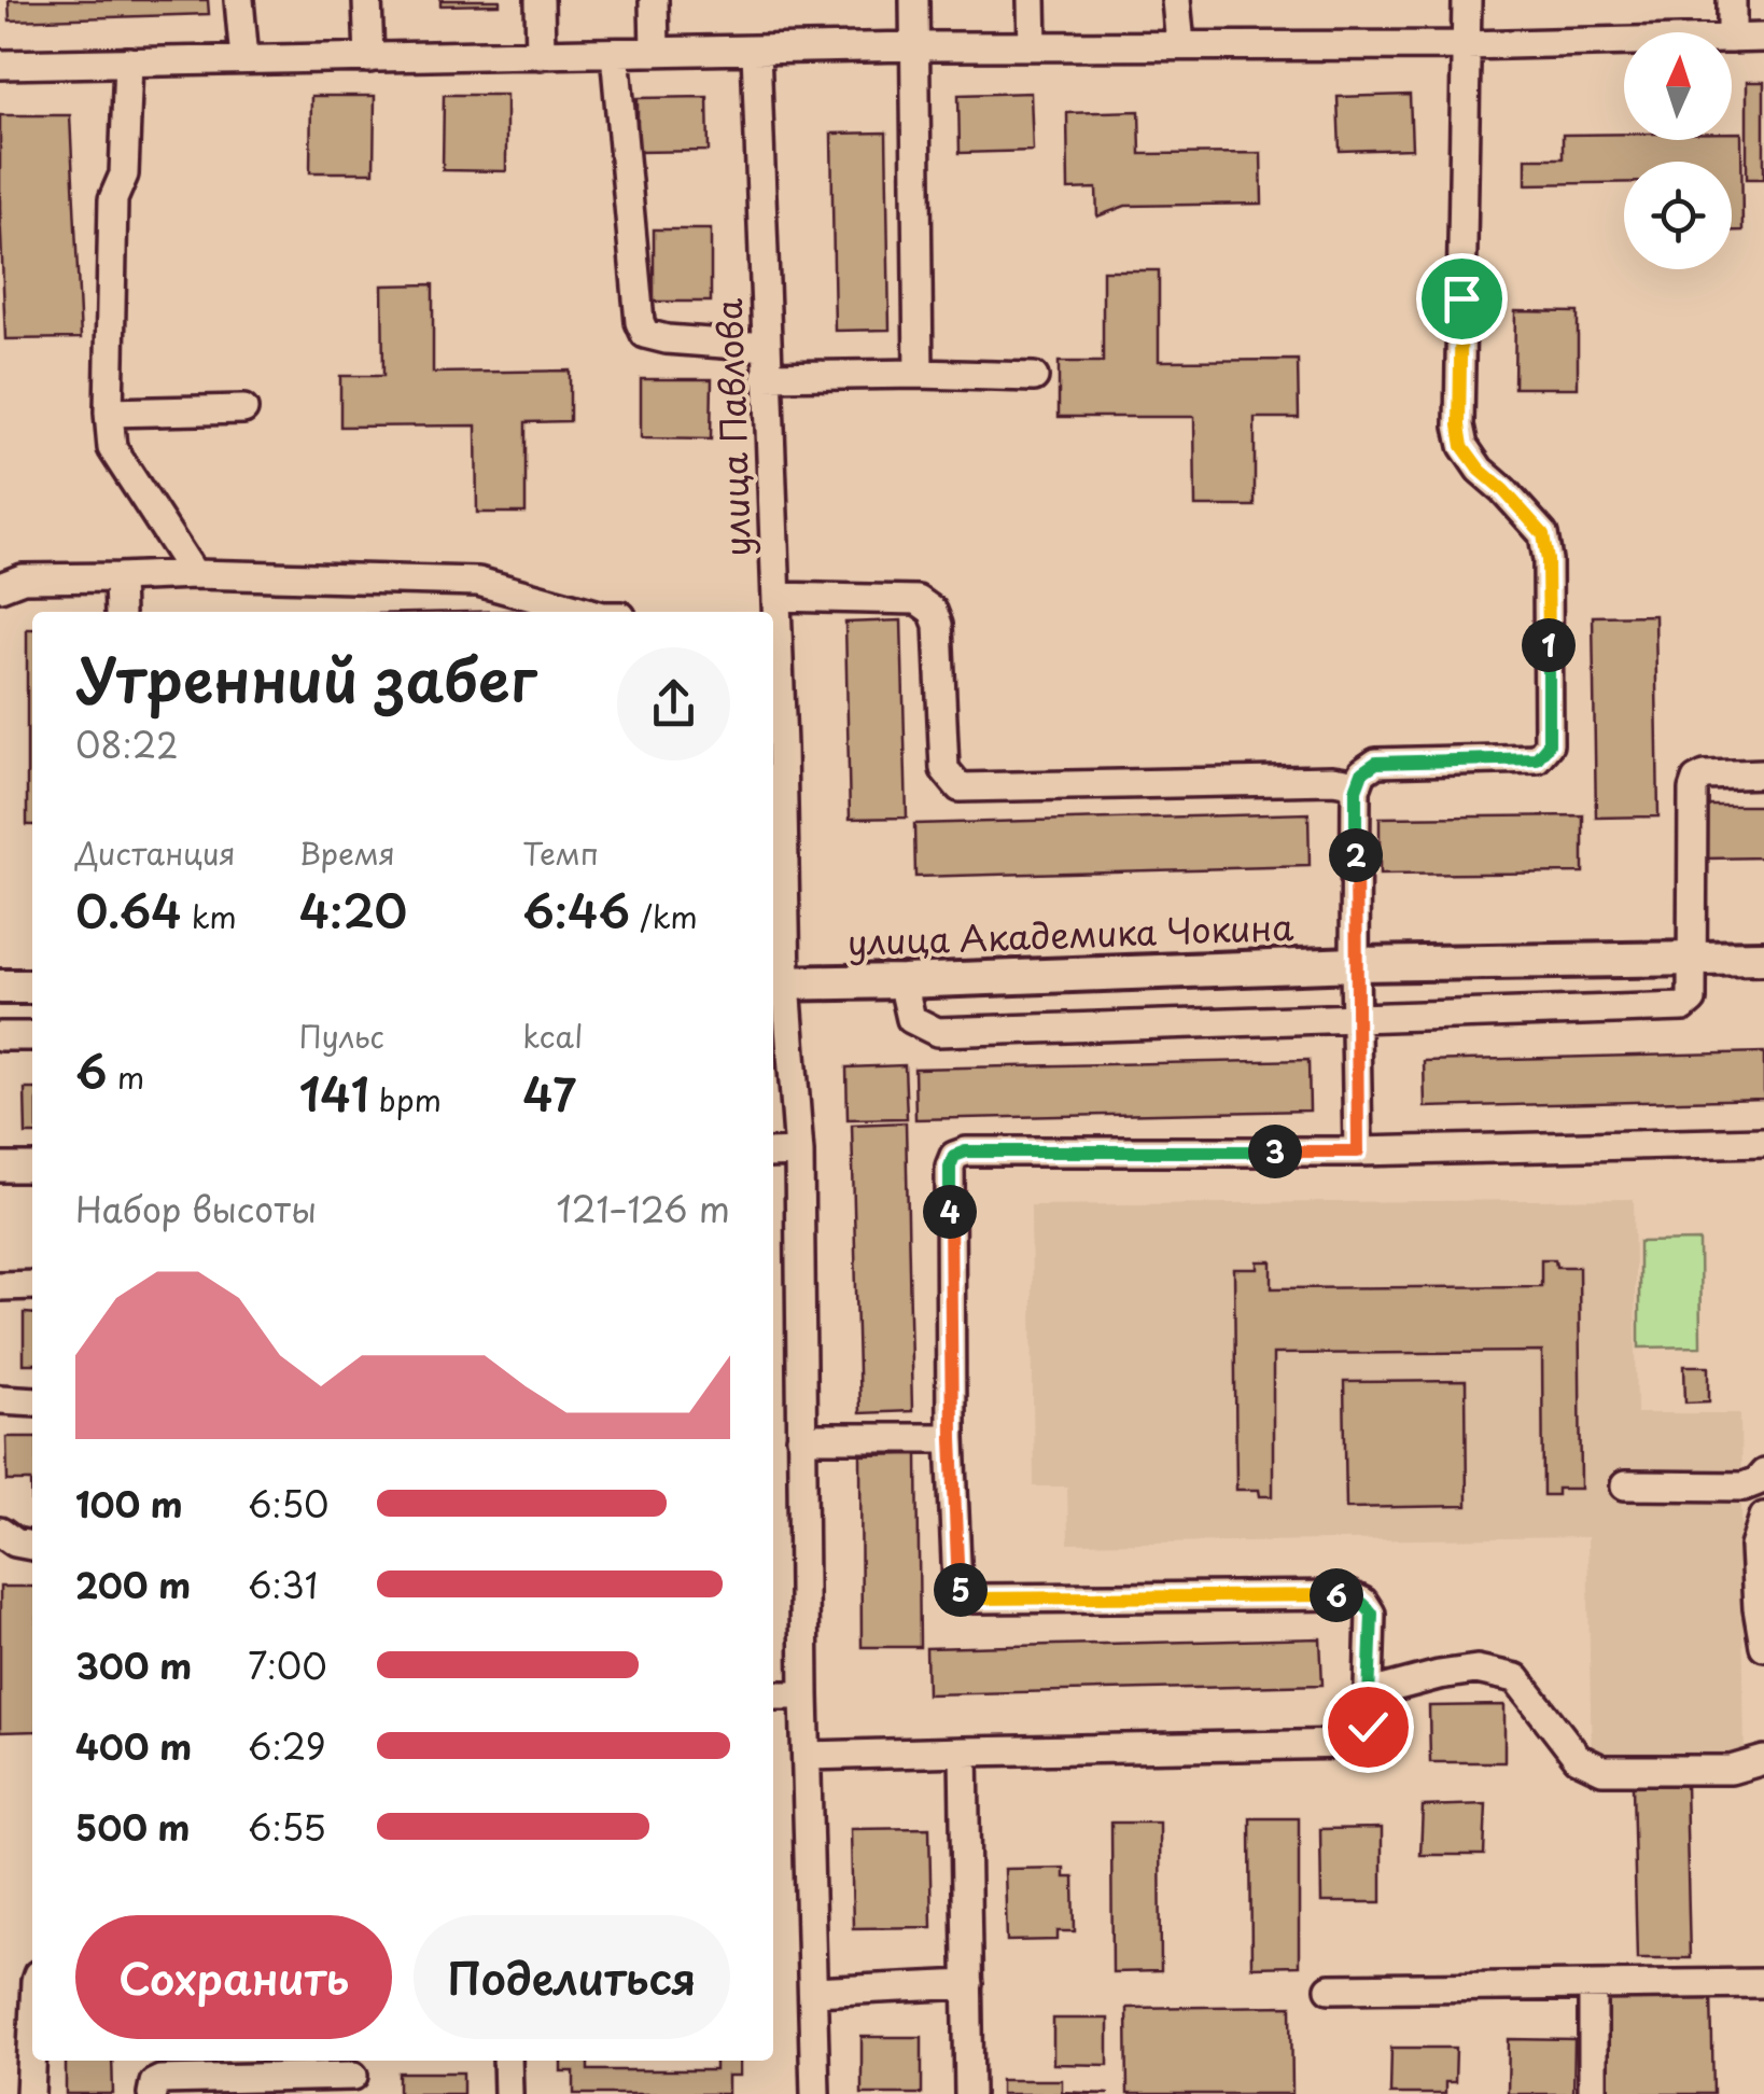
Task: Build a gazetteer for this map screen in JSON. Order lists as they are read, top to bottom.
{
  "streets": {
    "main road": ["улица Академика Чокина"],
    "street": ["улица Павлова"]
  },
  "crossings": [
    ["улица Павлова", "улица Академика Чокина"]
  ],
  "north": "top",
  "page": {
    "heading": ["Утренний забег", "08:22"],
    "pins": [
      "1",
      "2",
      "3",
      "4",
      "5",
      "6"
    ],
    "stats": [
      ["Дистанция", "0.64 km"],
      ["Время", "4:20"],
      ["Темп", "6:46 /km"],
      ["6 m"],
      ["Пульс", "141 bpm"],
      ["kcal", "47"]
    ],
    "chart": ["Набор высоты", "121–126 m"],
    "list": [
      {
        "name": "100 m",
        "note": "6:50"
      },
      {
        "name": "200 m",
        "note": "6:31"
      },
      {
        "name": "300 m",
        "note": "7:00"
      },
      {
        "name": "400 m",
        "note": "6:29"
      },
      {
        "name": "500 m",
        "note": "6:55"
      }
    ],
    "buttons": ["Сохранить", "Поделиться"]
  }
}
